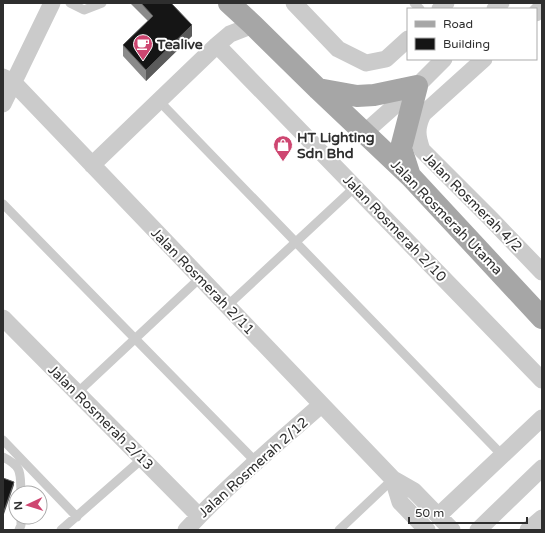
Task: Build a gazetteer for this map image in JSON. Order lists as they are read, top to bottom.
{
  "streets": {
    "main road": ["Jalan Rosmerah Utama"],
    "street": [
      "Jalan Rosmerah 4/2",
      "Jalan Rosmerah 2/10",
      "Jalan Rosmerah 2/11",
      "Jalan Rosmerah 2/13",
      "Jalan Rosmerah 2/12"
    ]
  },
  "crossings": [
    ["Jalan Rosmerah 2/11", "Jalan Rosmerah 2/12"],
    ["Jalan Rosmerah 2/13", "Jalan Rosmerah 2/12"]
  ],
  "places": {
    "cafe": ["Tealive"],
    "shop": ["HT Lighting Sdn Bhd"]
  },
  "legend": ["Road", "Building"],
  "scale_bar": "50 m",
  "north": "left"
}
